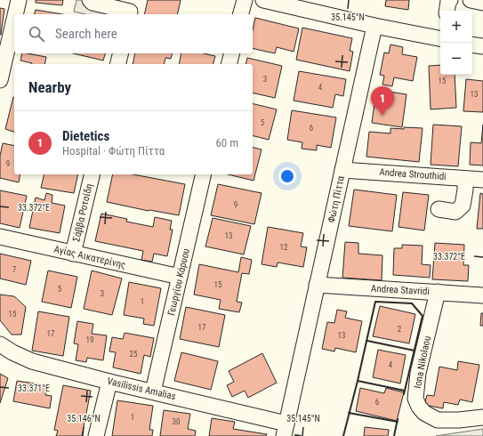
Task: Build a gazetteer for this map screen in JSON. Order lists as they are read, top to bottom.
{
  "streets": {
    "street": [
      "Andrea Strouthidi",
      "Φώτη Πίττα",
      "Σάββα Ροτσίδη",
      "Αγίας Αικατερίνης",
      "Γεωργίου Κάρυου",
      "Andrea Stavridi",
      "Iona Nikolaou",
      "Vasilissis Amalias"
    ]
  },
  "crossings": [
    ["Andrea Strouthidi", "Φώτη Πίττα"],
    ["Φώτη Πίττα", "Andrea Stavridi"],
    ["Φώτη Πίττα", "Vasilissis Amalias"],
    ["Σάββα Ροτσίδη", "Αγίας Αικατερίνης"],
    ["Αγίας Αικατερίνης", "Γεωργίου Κάρυου"],
    ["Γεωργίου Κάρυου", "Vasilissis Amalias"],
    ["Andrea Stavridi", "Iona Nikolaou"]
  ],
  "house_numbers": [
    "3",
    "15",
    "4",
    "13",
    "5",
    "6",
    "9",
    "9",
    "13",
    "12",
    "7",
    "15",
    "5",
    "3",
    "1",
    "15",
    "17",
    "2",
    "17",
    "13",
    "19",
    "25",
    "4",
    "6",
    "1",
    "30"
  ],
  "page": {
    "map_buttons": ["+", "−"],
    "search": "Search here",
    "heading": "Nearby",
    "pins": "1",
    "list": [
      {
        "mark": "1",
        "name": "Dietetics",
        "note": "Hospital · Φώτη Πίττα",
        "value": "60 m"
      }
    ]
  },
  "coordinates": [
    "35.145°N",
    "33.372°E",
    "33.371°E",
    "35.146°N"
  ]
}
